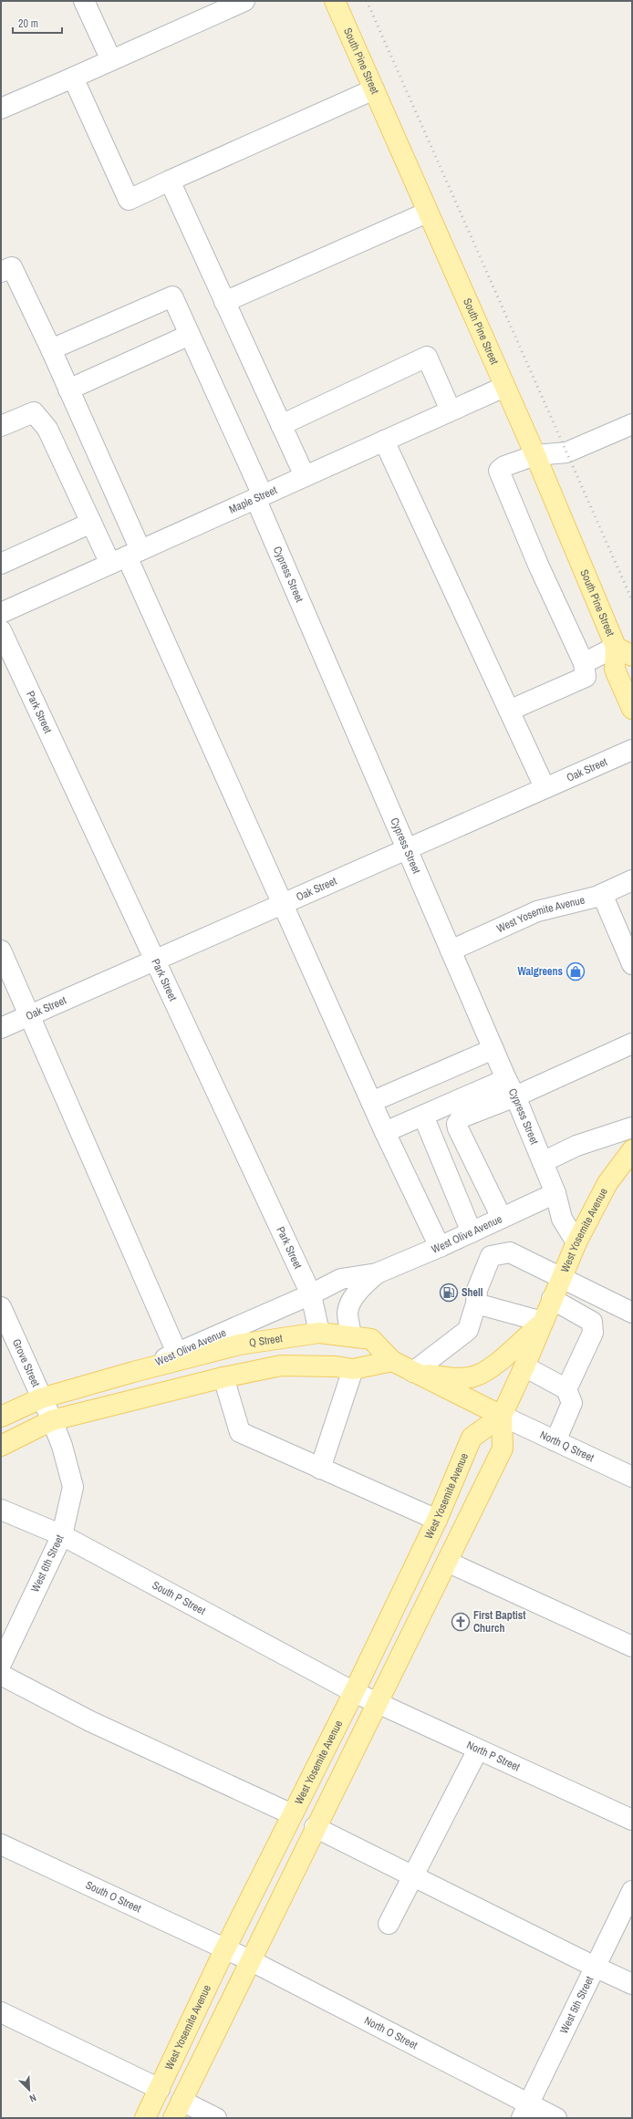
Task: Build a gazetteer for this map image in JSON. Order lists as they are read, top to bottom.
{
  "streets": {
    "main road": [
      "South Pine Street",
      "West Yosemite Avenue",
      "West Olive Avenue",
      "Q Street"
    ],
    "street": [
      "Maple Street",
      "Cypress Street",
      "Park Street",
      "Oak Street",
      "Grove Street",
      "North Q Street",
      "West 6th Street",
      "South P Street",
      "North P Street",
      "South O Street",
      "West 5th Street",
      "North O Street"
    ]
  },
  "crossings": [
    ["South Pine Street", "Maple Street"],
    ["Maple Street", "Cypress Street"],
    ["Cypress Street", "Oak Street"],
    ["Cypress Street", "West Yosemite Avenue"],
    ["Cypress Street", "West Olive Avenue"],
    ["Park Street", "Oak Street"],
    ["Park Street", "West Olive Avenue"],
    ["Park Street", "Q Street"],
    ["West Yosemite Avenue", "Q Street"],
    ["West Yosemite Avenue", "North Q Street"],
    ["West Yosemite Avenue", "South P Street"],
    ["West Yosemite Avenue", "North P Street"],
    ["West Yosemite Avenue", "South O Street"],
    ["West Yosemite Avenue", "North O Street"],
    ["West Olive Avenue", "Q Street"],
    ["West Olive Avenue", "Grove Street"],
    ["West Olive Avenue", "West 6th Street"],
    ["Q Street", "North Q Street"],
    ["Grove Street", "West 6th Street"],
    ["West 6th Street", "South P Street"],
    ["South P Street", "North P Street"],
    ["South O Street", "North O Street"],
    ["West 5th Street", "North O Street"]
  ],
  "places": {
    "shop": ["Walgreens"],
    "fuel station": ["Shell"],
    "church": ["First Baptist Church"]
  },
  "scale_bar": "20 m",
  "north": "bottom right"
}
